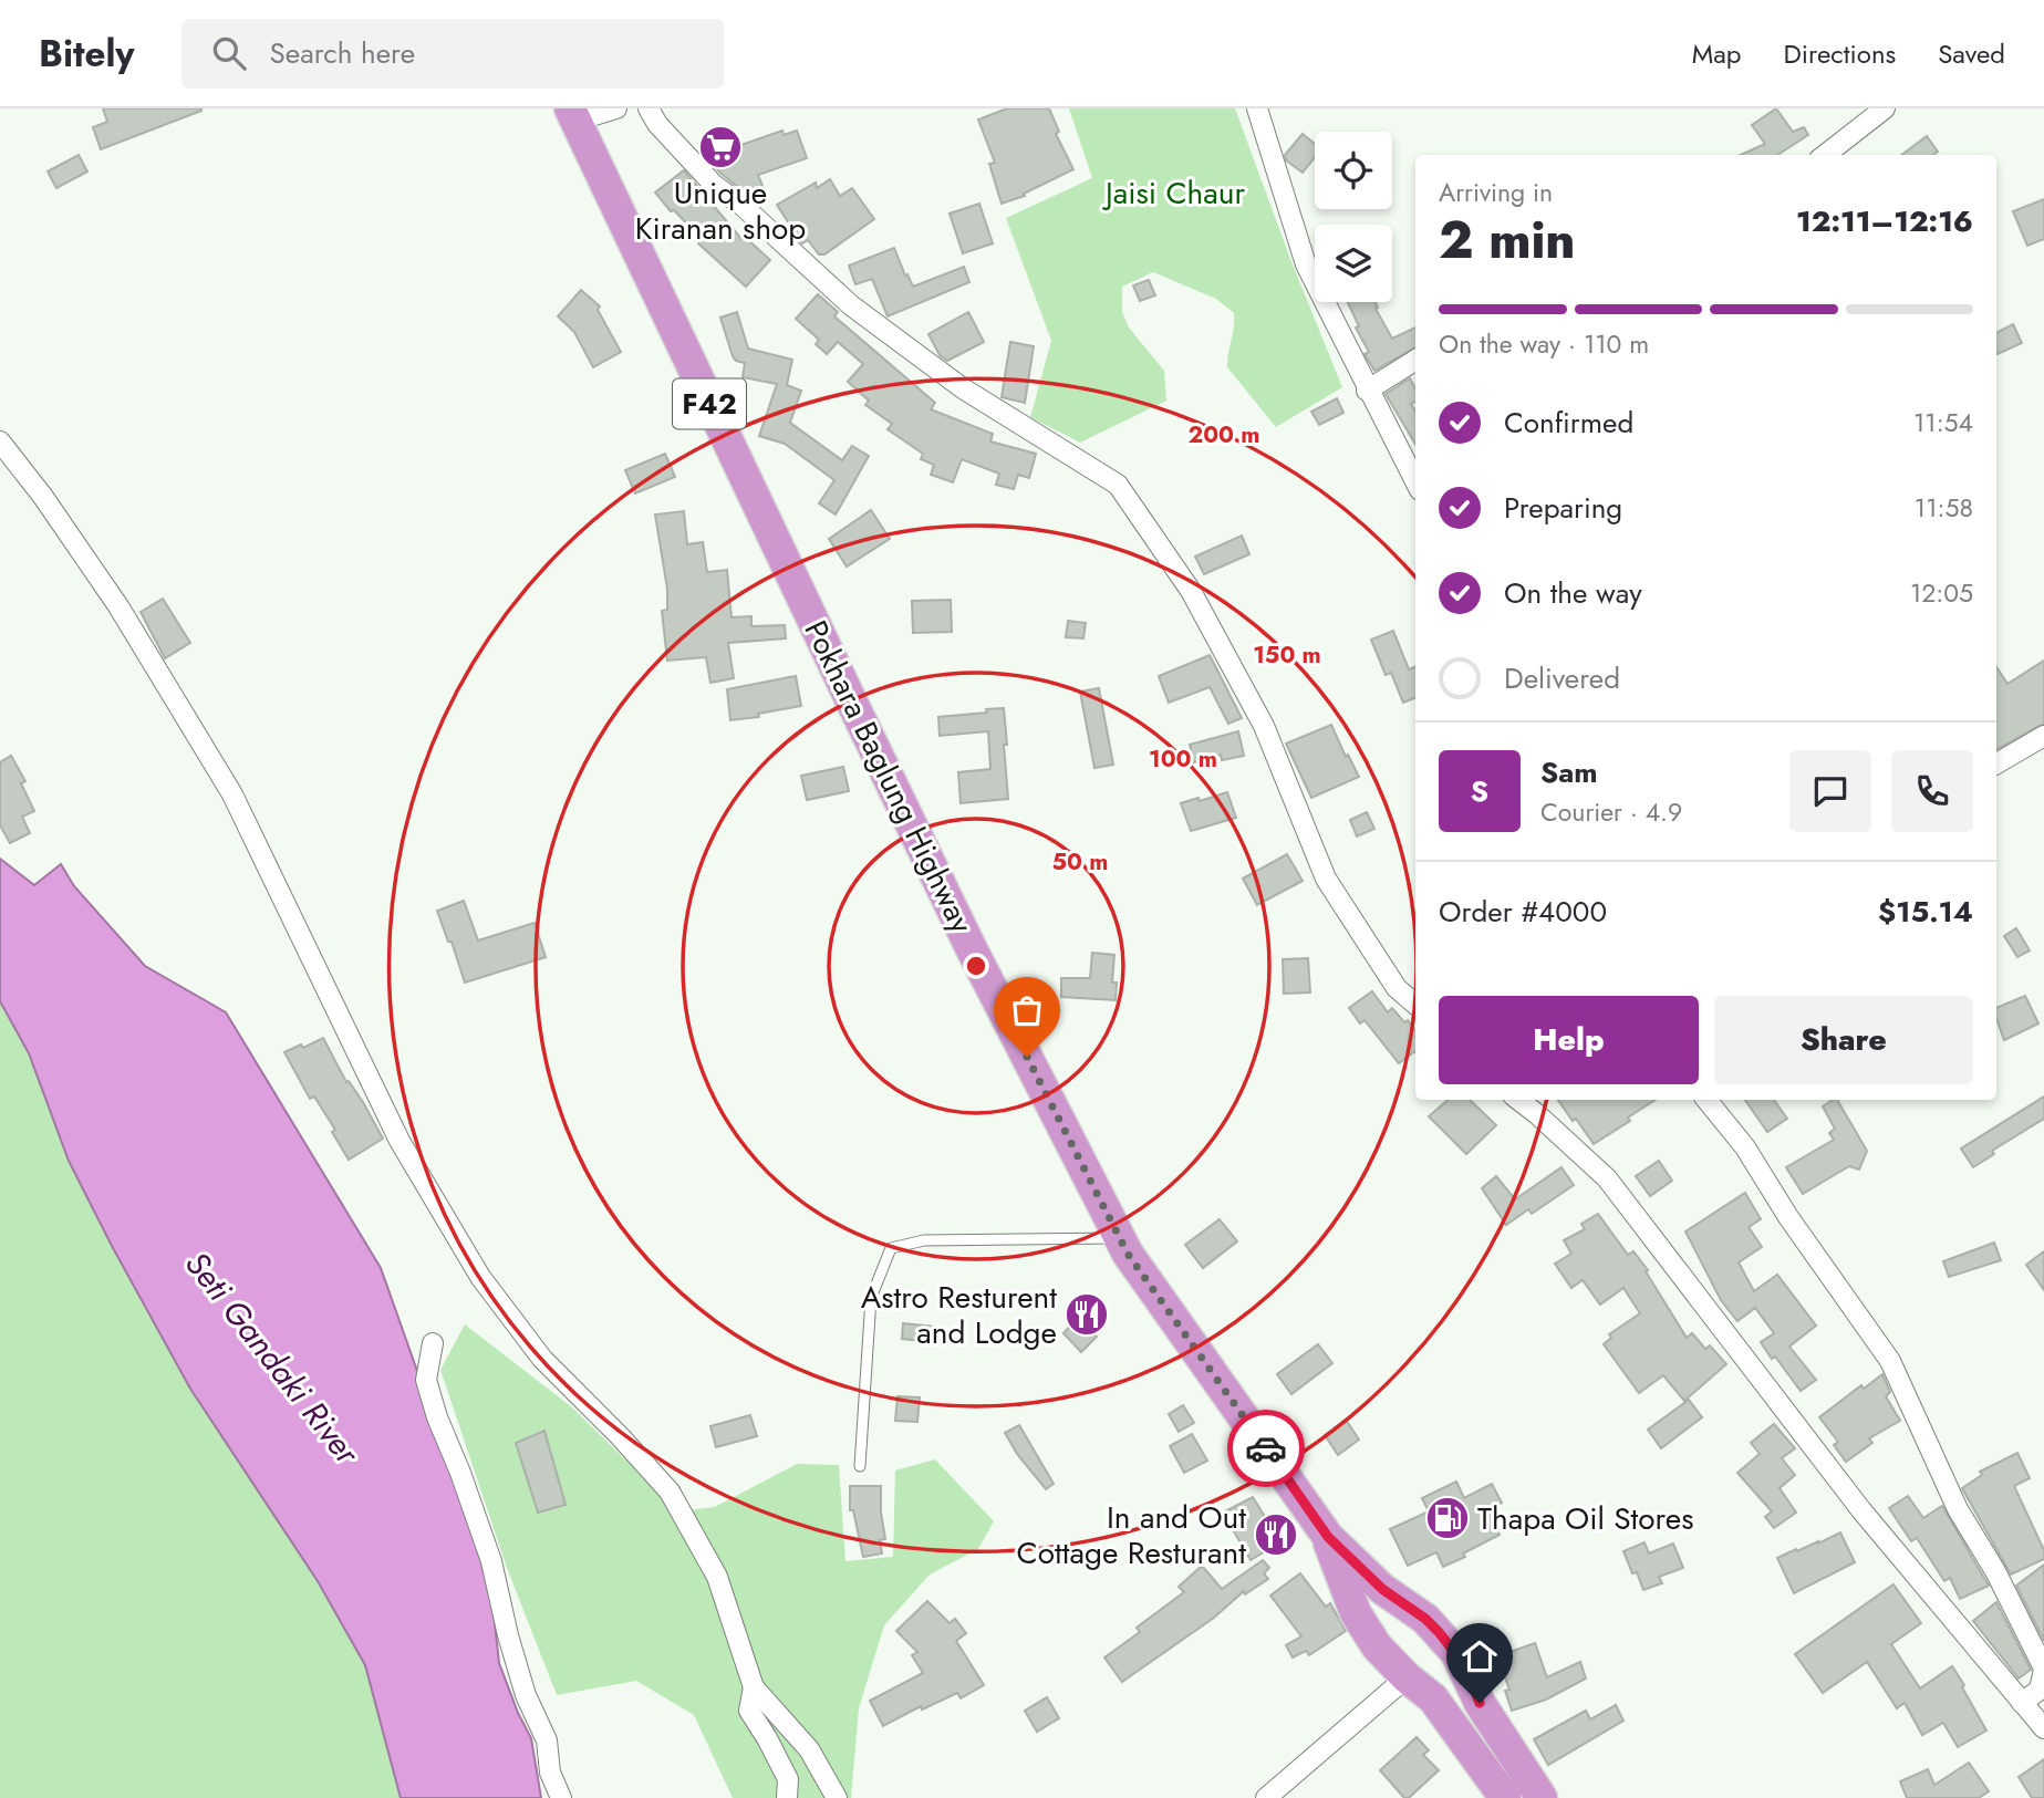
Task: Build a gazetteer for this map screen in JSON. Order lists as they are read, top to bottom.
{
  "streets": {
    "highway": ["F42", "Pokhara Baglung Highway"]
  },
  "water": ["Seti Gandaki River"],
  "parks": ["Jaisi Chaur"],
  "places": {
    "supermarket": ["Unique Kiranan shop"],
    "restaurant": ["Astro Resturent and Lodge", "In and Out Cottage Resturant"],
    "fuel station": ["Thapa Oil Stores"]
  },
  "page": {
    "header": "Bitely",
    "search": "Search here",
    "nav": ["Map", "Directions", "Saved"],
    "heading": ["2 min", "Arriving in", "12:11–12:16"],
    "panel": [
      "Sam",
      "Courier · 4.9",
      "Order #4000",
      "$15.14"
    ],
    "bar": "On the way · 110 m",
    "list": [
      ["Confirmed", "11:54"],
      ["Preparing", "11:58"],
      ["On the way", "12:05"],
      "Delivered"
    ],
    "round": "S",
    "buttons": ["Help", "Share"]
  },
  "rings": [
    "200 m",
    "150 m",
    "100 m",
    "50 m"
  ]
}
